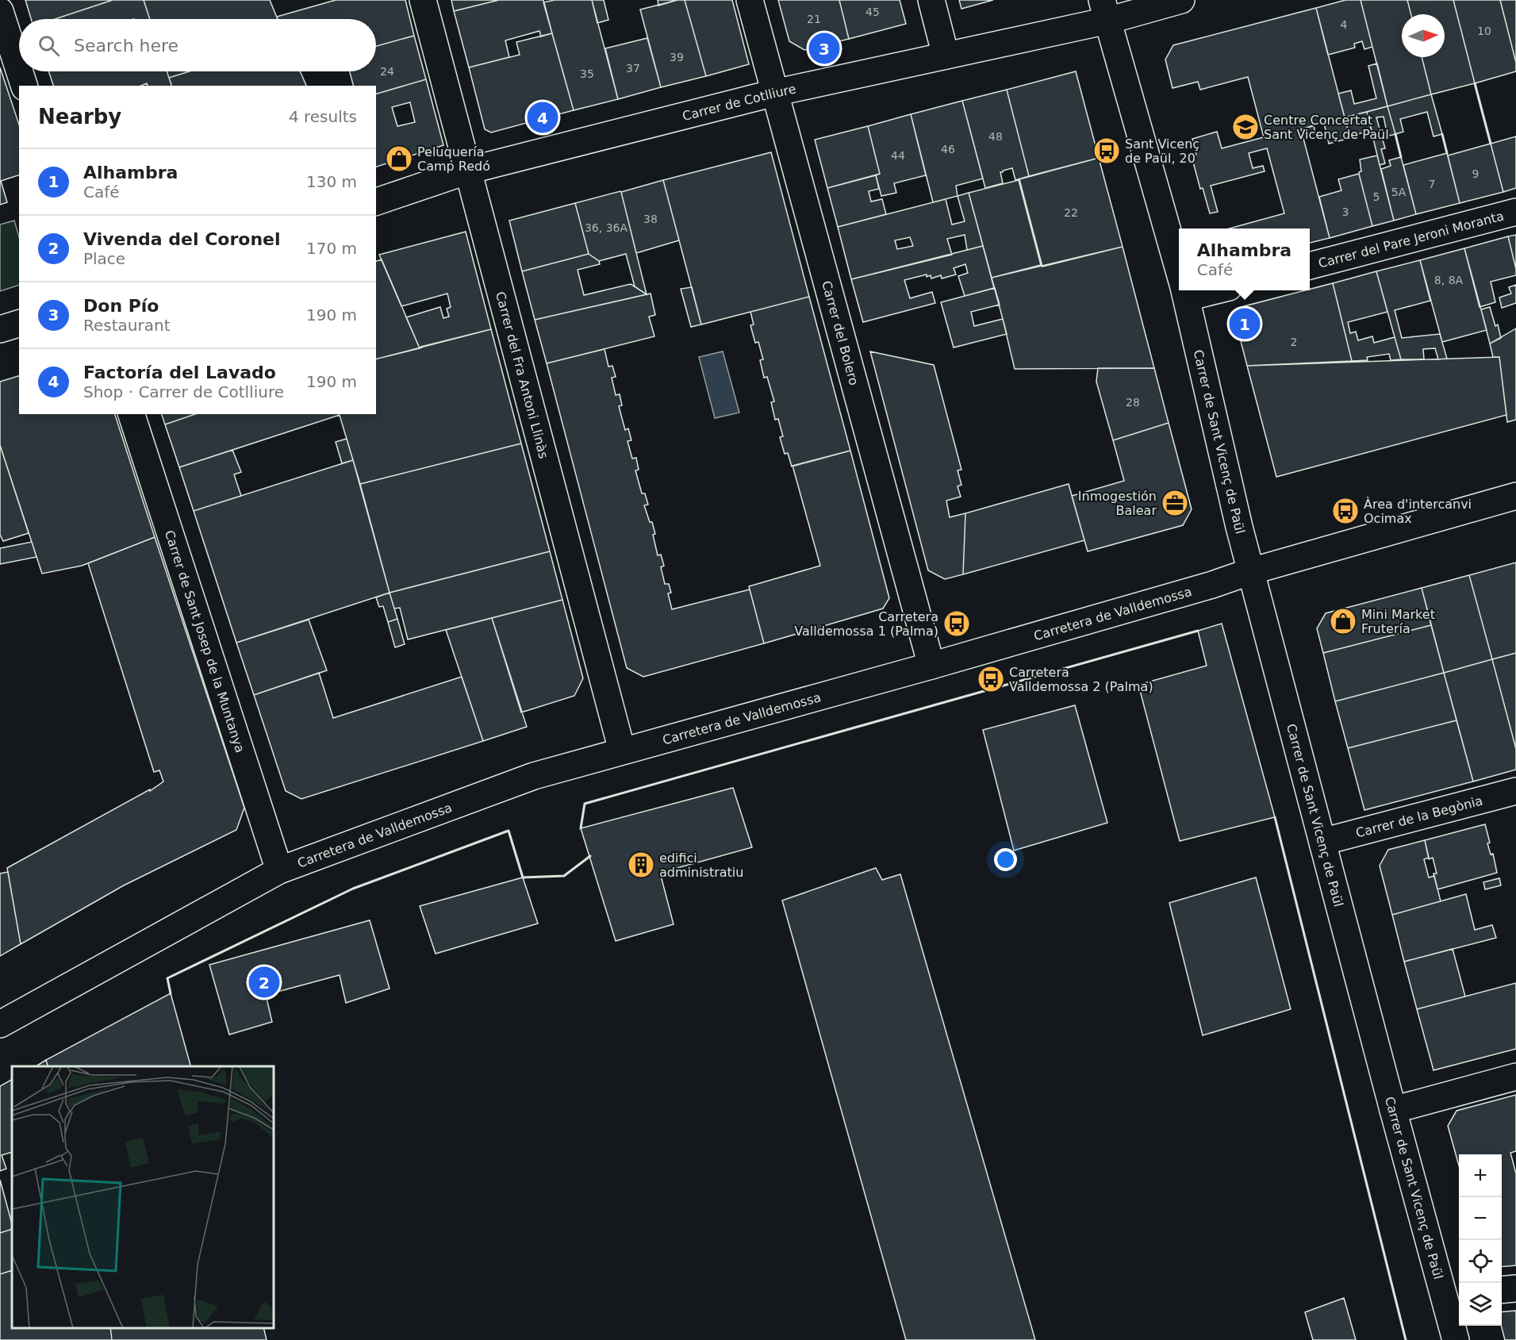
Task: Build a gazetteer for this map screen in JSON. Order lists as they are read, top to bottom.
{
  "streets": {
    "street": [
      "Carrer de Cotlliure",
      "Carrer del Pare Jeroni Moranta",
      "Carrer del Bolero",
      "Carrer del Fra Antoni Llinàs",
      "Carrer de Sant Vicenç de Paül",
      "Carretera de Valldemossa",
      "Carrer de Sant Josep de la Muntanya",
      "Carrer de la Begònia"
    ]
  },
  "crossings": [
    ["Carrer de Cotlliure", "Carrer del Bolero"],
    ["Carrer de Cotlliure", "Carrer del Fra Antoni Llinàs"],
    ["Carrer de Cotlliure", "Carrer de Sant Vicenç de Paül"],
    ["Carrer del Bolero", "Carretera de Valldemossa"],
    ["Carrer del Fra Antoni Llinàs", "Carretera de Valldemossa"],
    ["Carrer de Sant Vicenç de Paül", "Carretera de Valldemossa"],
    ["Carrer de Sant Vicenç de Paül", "Carrer de la Begònia"],
    ["Carretera de Valldemossa", "Carrer de Sant Josep de la Muntanya"]
  ],
  "places": {
    "school or university": ["Centre Concertat Sant Vicenç de Paül"],
    "bus stop": [
      "Sant Vicenç de Paül, 20",
      "Àrea d'intercanvi Ocimax",
      "Carretera Valldemossa 1 (Palma)",
      "Carretera Valldemossa 2 (Palma)"
    ],
    "shop": ["Peluquería Camp Redó", "Mini Market Frutería"],
    "office": ["Inmogestión Balear"],
    "building": ["edifici administratiu"]
  },
  "house_numbers": [
    "45",
    "21",
    "4",
    "10",
    "39",
    "37",
    "24",
    "35",
    "48",
    "46",
    "44",
    "9",
    "7",
    "5A",
    "5",
    "3",
    "22",
    "38",
    "36, 36A",
    "8, 8A",
    "2",
    "28"
  ],
  "north": "right",
  "page": {
    "search": "Search here",
    "pins": [
      "3",
      "4",
      "1",
      "2"
    ],
    "heading": ["Nearby", "4 results"],
    "list": [
      {
        "mark": "1",
        "name": "Alhambra",
        "note": "Café",
        "value": "130 m"
      },
      {
        "mark": "2",
        "name": "Vivenda del Coronel",
        "note": "Place",
        "value": "170 m"
      },
      {
        "mark": "3",
        "name": "Don Pío",
        "note": "Restaurant",
        "value": "190 m"
      },
      {
        "mark": "4",
        "name": "Factoría del Lavado",
        "note": "Shop · Carrer de Cotlliure",
        "value": "190 m"
      }
    ],
    "popup": ["Alhambra", "Café"],
    "map_buttons": ["+", "−"]
  }
}
